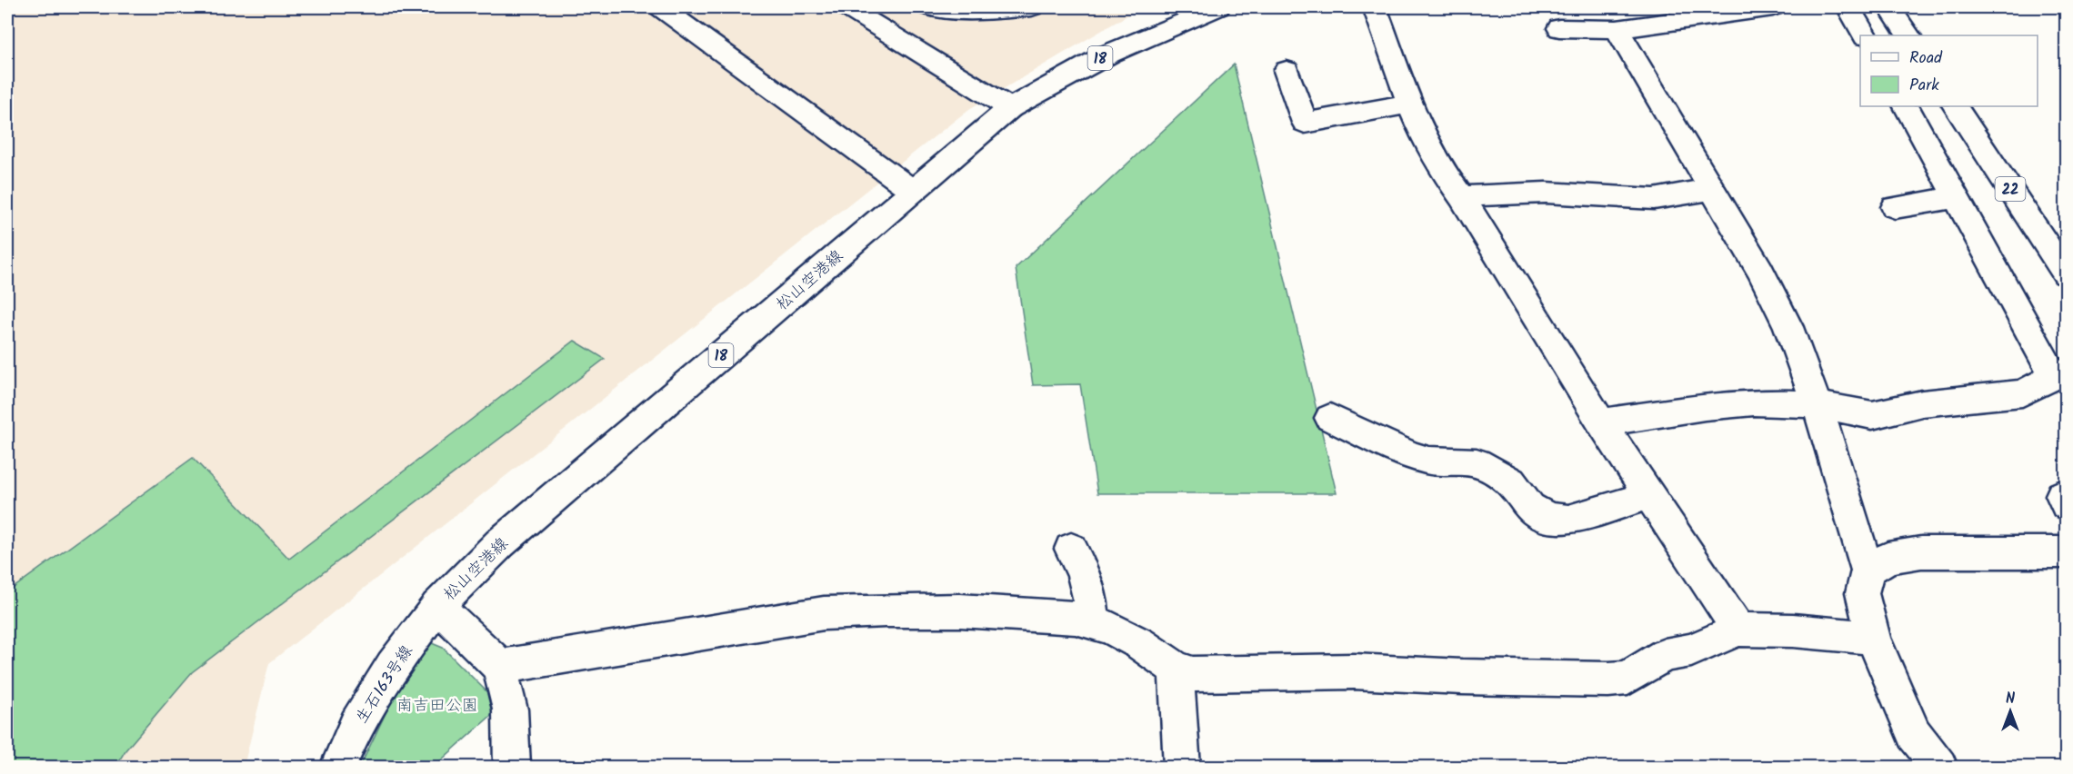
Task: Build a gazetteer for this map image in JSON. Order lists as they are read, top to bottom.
{
  "streets": {
    "street": [
      "18",
      "22",
      "松山空港線",
      "生石163号線"
    ]
  },
  "crossings": [
    ["松山空港線", "生石163号線"]
  ],
  "parks": ["南吉田公園"],
  "legend": ["Road", "Park"],
  "north": "top"
}
